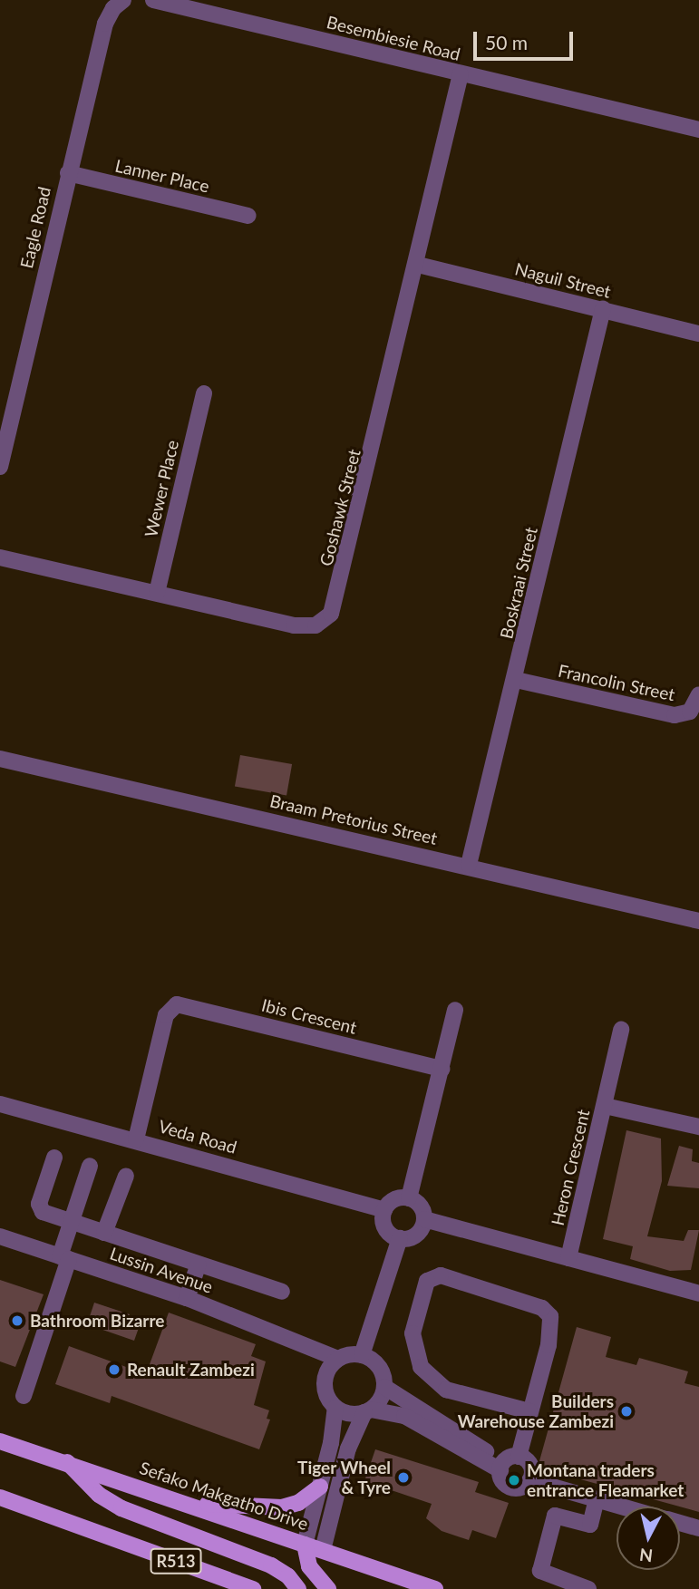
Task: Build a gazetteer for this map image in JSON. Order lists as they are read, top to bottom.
{
  "streets": {
    "main road": ["Sefako Makgatho Drive", "R513"],
    "street": [
      "Besembiesie Road",
      "Lanner Place",
      "Eagle Road",
      "Naguil Street",
      "Wewer Place",
      "Goshawk Street",
      "Boskraai Street",
      "Francolin Street",
      "Braam Pretorius Street",
      "Ibis Crescent",
      "Veda Road",
      "Heron Crescent",
      "Lussin Avenue"
    ]
  },
  "crossings": [
    ["Besembiesie Road", "Goshawk Street"],
    ["Lanner Place", "Eagle Road"],
    ["Naguil Street", "Goshawk Street"],
    ["Naguil Street", "Boskraai Street"],
    ["Wewer Place", "Goshawk Street"],
    ["Boskraai Street", "Francolin Street"],
    ["Boskraai Street", "Braam Pretorius Street"],
    ["Ibis Crescent", "Veda Road"]
  ],
  "places": [
    "Bathroom Bizarre",
    "Renault Zambezi",
    "Builders Warehouse Zambezi",
    "Tiger Wheel & Tyre",
    "Montana traders entrance Fleamarket"
  ],
  "scale_bar": "50 m",
  "north": "bottom"
}
